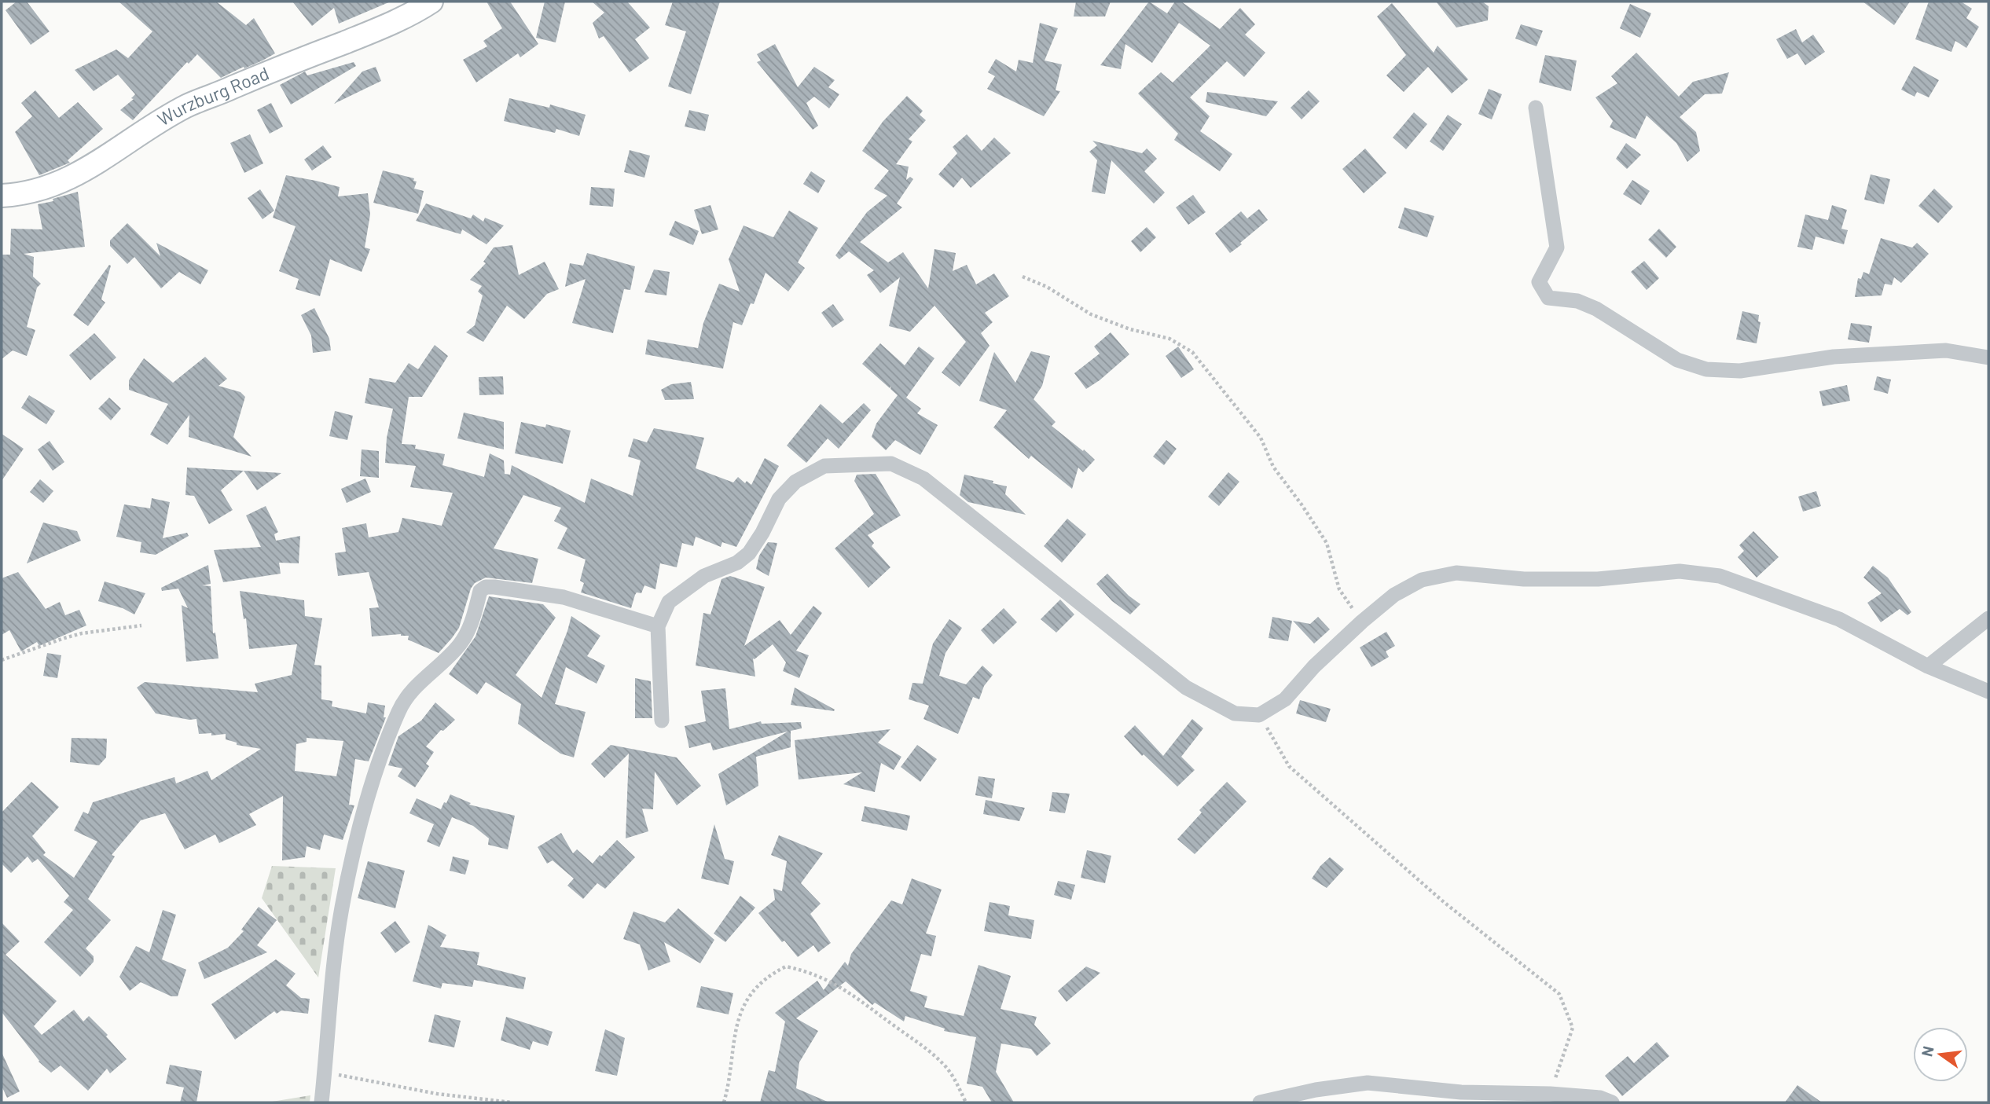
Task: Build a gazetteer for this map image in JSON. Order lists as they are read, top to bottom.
{
  "streets": {
    "main road": ["Wurzburg Road"]
  },
  "north": "left"
}
